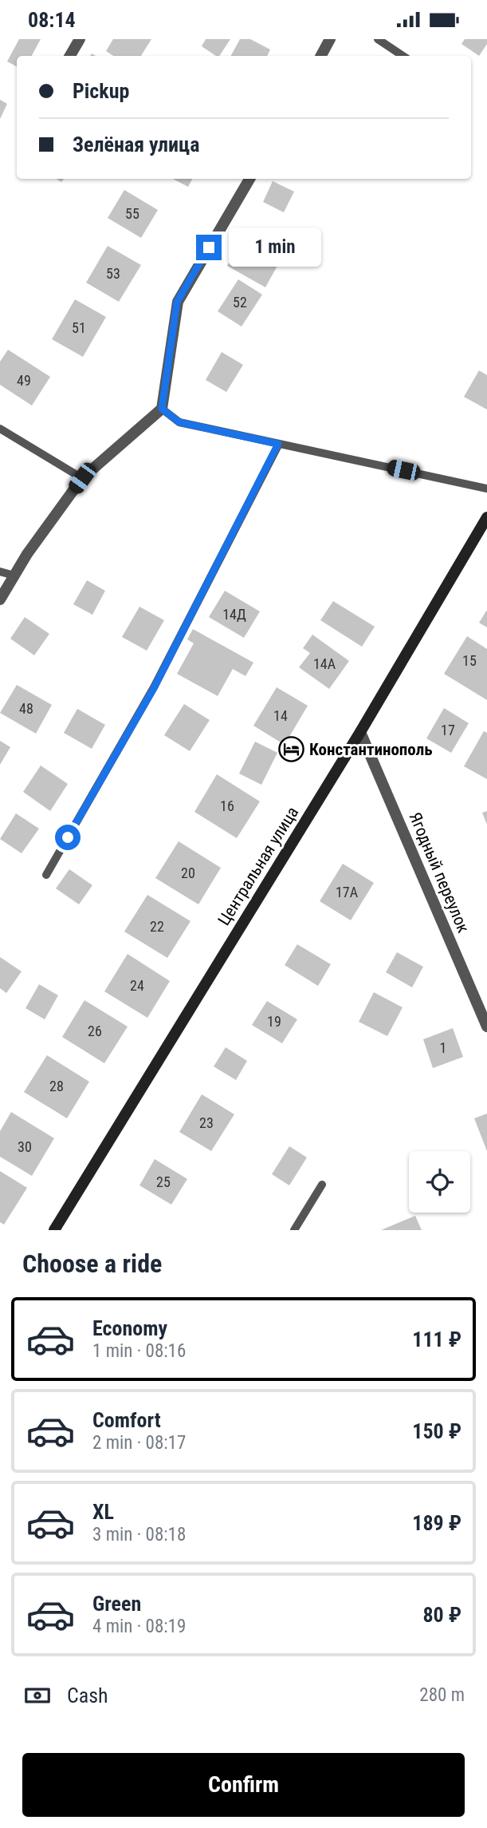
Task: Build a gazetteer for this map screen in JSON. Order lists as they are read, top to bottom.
{
  "streets": {
    "street": ["Центральная улица", "Ягодный переулок"]
  },
  "crossings": [
    ["Центральная улица", "Ягодный переулок"]
  ],
  "places": {
    "hotel": ["Константинополь"]
  },
  "house_numbers": [
    "55",
    "53",
    "52",
    "51",
    "49",
    "14Д",
    "15",
    "14А",
    "48",
    "14",
    "17",
    "16",
    "20",
    "17А",
    "22",
    "24",
    "19",
    "26",
    "1",
    "28",
    "23",
    "30",
    "25"
  ],
  "page": {
    "status": "08:14",
    "banner": ["Pickup", "Зелёная улица"],
    "bubble": "1 min",
    "heading": "Choose a ride",
    "list": [
      {
        "name": "Economy",
        "note": "1 min · 08:16",
        "value": "111 ₽"
      },
      {
        "name": "Comfort",
        "note": "2 min · 08:17",
        "value": "150 ₽"
      },
      {
        "name": "XL",
        "note": "3 min · 08:18",
        "value": "189 ₽"
      },
      {
        "name": "Green",
        "note": "4 min · 08:19",
        "value": "80 ₽"
      }
    ],
    "pay": ["Cash", "280 m"],
    "buttons": "Confirm"
  }
}
